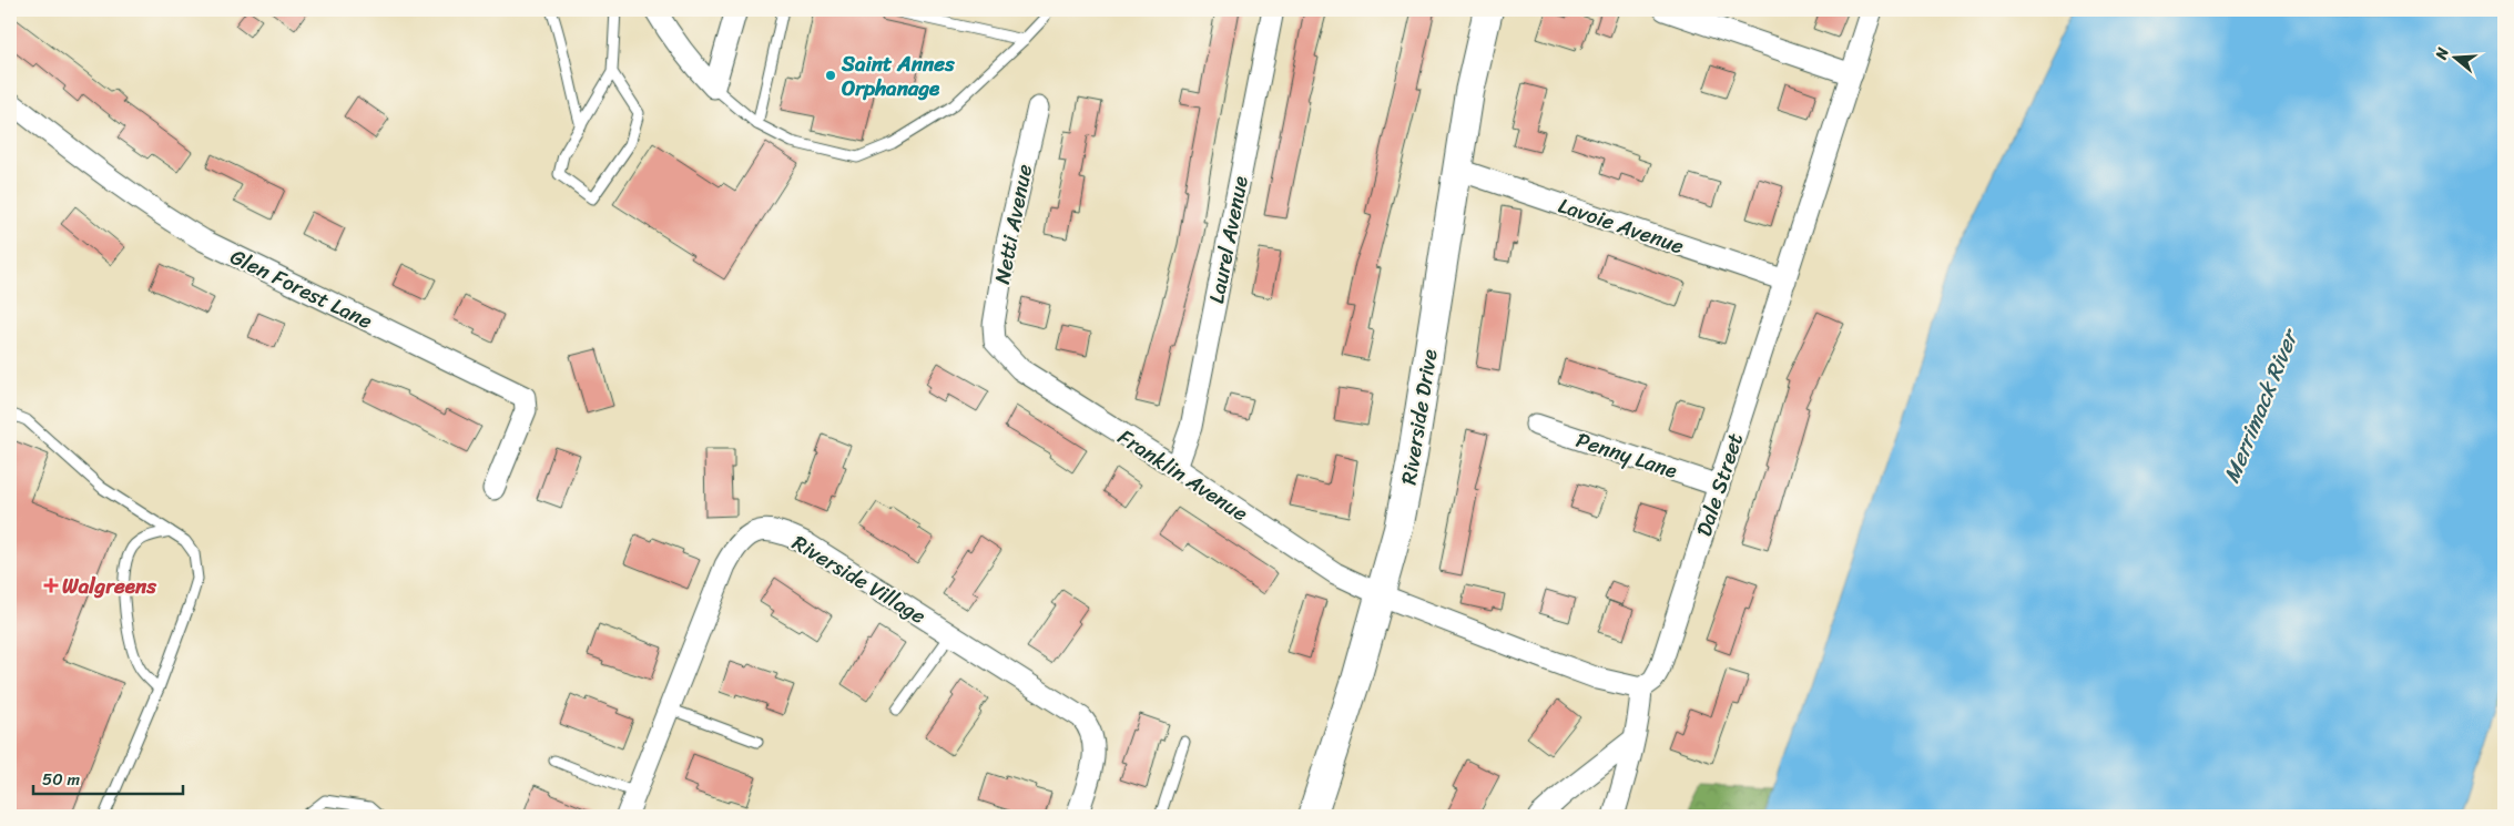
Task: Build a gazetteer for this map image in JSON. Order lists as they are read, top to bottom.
{
  "streets": {
    "main road": ["Riverside Drive"],
    "street": [
      "Netti Avenue",
      "Lavoie Avenue",
      "Laurel Avenue",
      "Glen Forest Lane",
      "Penny Lane",
      "Franklin Avenue",
      "Dale Street",
      "Riverside Village"
    ]
  },
  "crossings": [
    ["Netti Avenue", "Franklin Avenue"],
    ["Lavoie Avenue", "Riverside Drive"],
    ["Lavoie Avenue", "Dale Street"],
    ["Laurel Avenue", "Franklin Avenue"],
    ["Riverside Drive", "Franklin Avenue"],
    ["Penny Lane", "Dale Street"]
  ],
  "water": ["Merrimack River"],
  "places": {
    "other": ["Saint Annes Orphanage"],
    "health": ["Walgreens"]
  },
  "scale_bar": "50 m",
  "north": "left"
}
